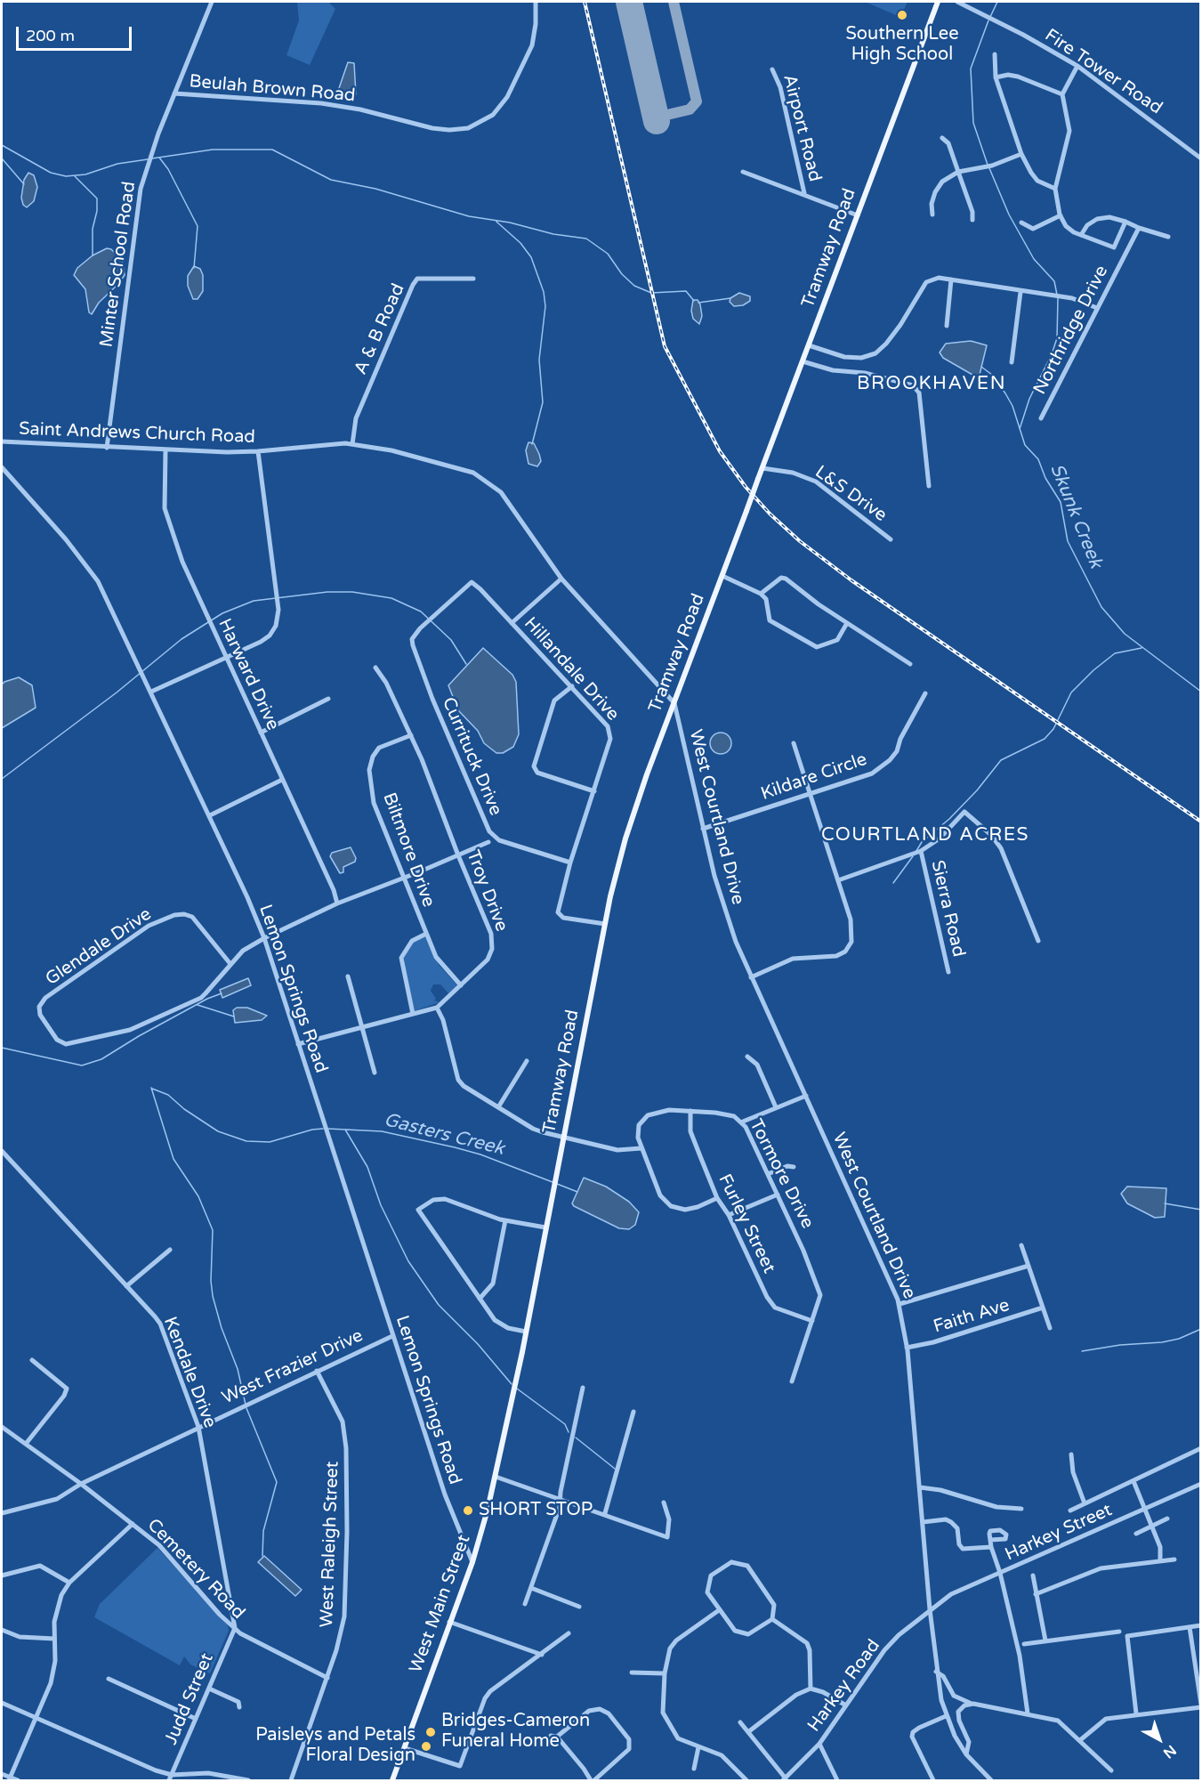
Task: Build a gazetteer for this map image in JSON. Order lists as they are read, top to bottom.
{
  "streets": {
    "main road": ["Tramway Road", "West Main Street"],
    "street": [
      "Fire Tower Road",
      "Beulah Brown Road",
      "Airport Road",
      "Minter School Road",
      "A & B Road",
      "Northridge Drive",
      "Saint Andrews Church Road",
      "L&S Drive",
      "Hillandale Drive",
      "Harward Drive",
      "Currituck Drive",
      "Kildare Circle",
      "West Courtland Drive",
      "Biltmore Drive",
      "Troy Drive",
      "Sierra Road",
      "Glendale Drive",
      "Lemon Springs Road",
      "Tormore Drive",
      "Furley Street",
      "Faith Ave",
      "West Frazier Drive",
      "Kendale Drive",
      "Harkey Street",
      "West Raleigh Street",
      "Cemetery Road",
      "Harkey Road",
      "Judd Street"
    ]
  },
  "crossings": [
    ["Beulah Brown Road", "Minter School Road"],
    ["Airport Road", "Tramway Road"],
    ["Tramway Road", "Saint Andrews Church Road"],
    ["Tramway Road", "L&S Drive"],
    ["Tramway Road", "Hillandale Drive"],
    ["Tramway Road", "West Courtland Drive"],
    ["Tramway Road", "West Main Street"],
    ["Minter School Road", "Saint Andrews Church Road"],
    ["A & B Road", "Saint Andrews Church Road"],
    ["Saint Andrews Church Road", "Harward Drive"],
    ["Saint Andrews Church Road", "West Courtland Drive"],
    ["Hillandale Drive", "Currituck Drive"],
    ["Harward Drive", "Glendale Drive"],
    ["Kildare Circle", "West Courtland Drive"],
    ["West Courtland Drive", "Faith Ave"],
    ["West Courtland Drive", "Harkey Street"],
    ["West Courtland Drive", "Harkey Road"],
    ["Biltmore Drive", "Troy Drive"],
    ["Biltmore Drive", "Glendale Drive"],
    ["Troy Drive", "Glendale Drive"],
    ["Troy Drive", "Lemon Springs Road"],
    ["Glendale Drive", "Lemon Springs Road"],
    ["Lemon Springs Road", "West Frazier Drive"],
    ["Lemon Springs Road", "West Main Street"],
    ["Tormore Drive", "Furley Street"],
    ["West Frazier Drive", "Kendale Drive"],
    ["West Frazier Drive", "West Raleigh Street"],
    ["West Frazier Drive", "Cemetery Road"],
    ["Kendale Drive", "Cemetery Road"],
    ["Kendale Drive", "Judd Street"],
    ["Harkey Street", "Harkey Road"],
    ["West Raleigh Street", "Cemetery Road"],
    ["Cemetery Road", "Judd Street"]
  ],
  "districts": ["BROOKHAVEN", "COURTLAND ACRES"],
  "water": ["Skunk Creek", "Gasters Creek"],
  "places": [
    "Southern Lee High School",
    "SHORT STOP",
    "Bridges-Cameron Funeral Home",
    "Paisleys and Petals Floral Design"
  ],
  "scale_bar": "200 m",
  "north": "bottom right"
}
